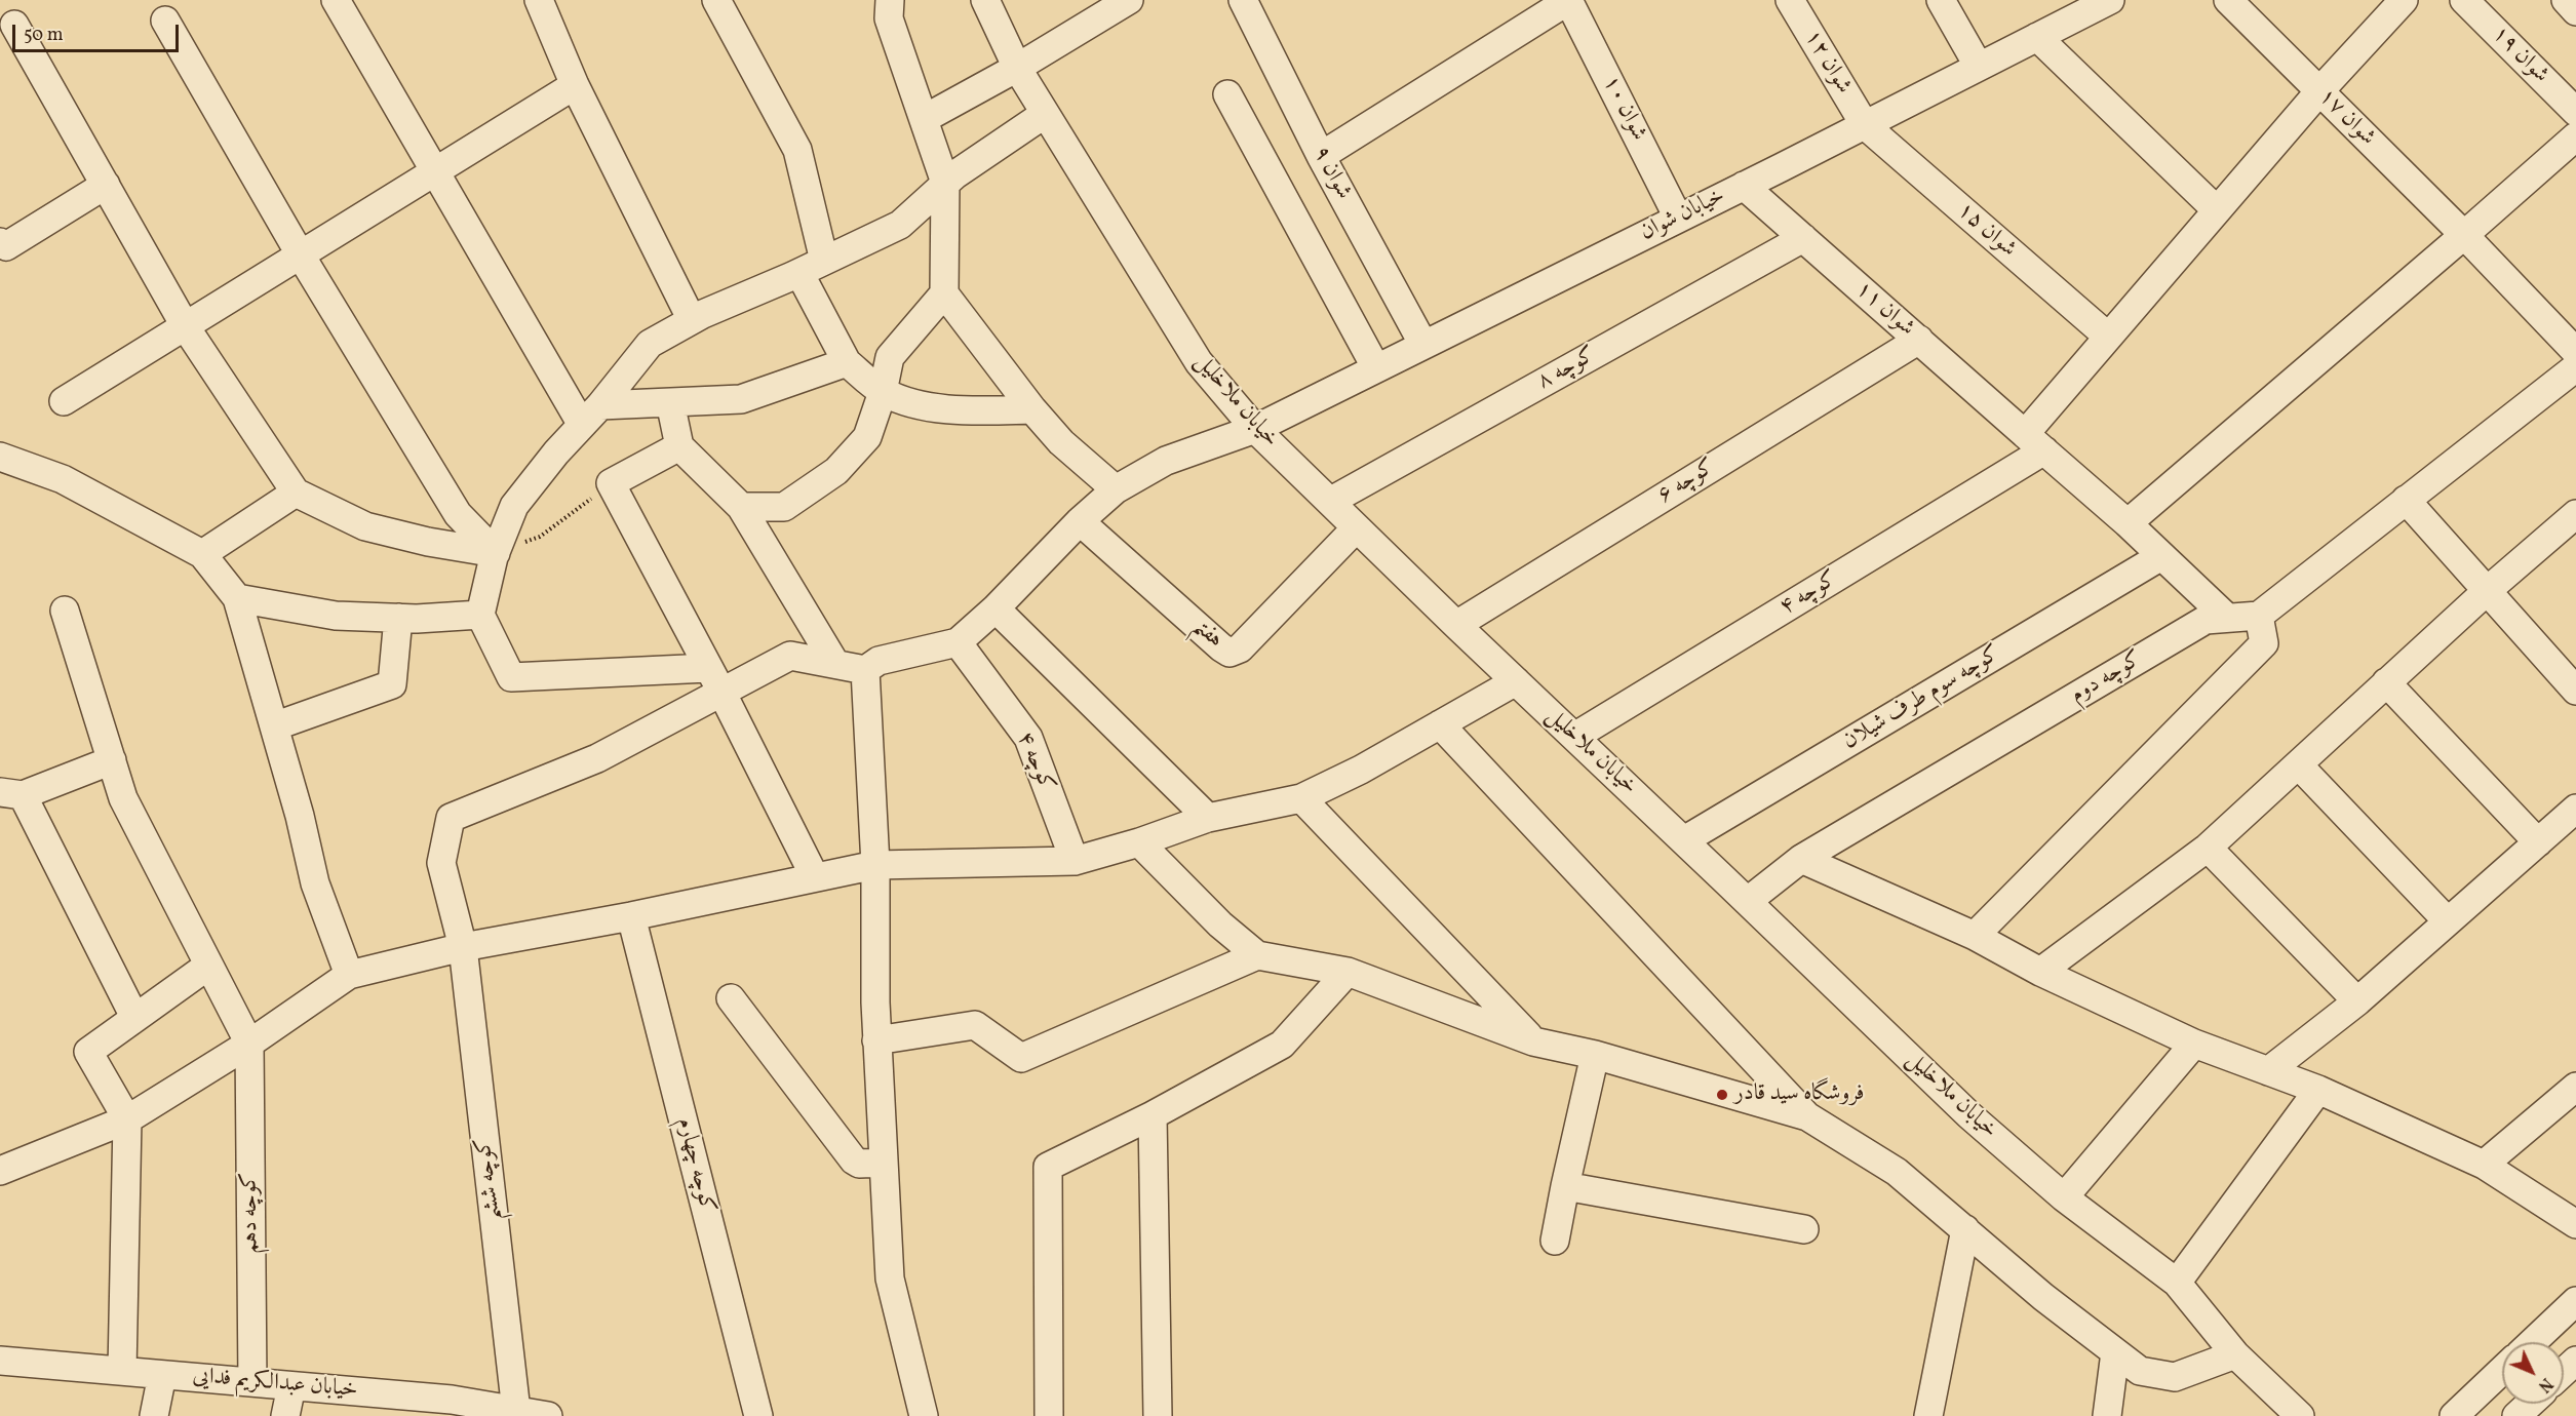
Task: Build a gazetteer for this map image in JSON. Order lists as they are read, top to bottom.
{
  "streets": {
    "street": [
      "شوان ۱۹",
      "شوان ۱۲",
      "شوان ۱۰",
      "شوان ۱۷",
      "شوان ۹",
      "خیابان شوان",
      "شوان ۱۵",
      "شوان ۱۱",
      "کوچه ۸",
      "خیابان ملاخلیل",
      "کوچه ۶",
      "کوچه ۴",
      "هفتم",
      "کوچه دوم",
      "کوچه سوم طرف شیلان",
      "کوچه چهارم",
      "کوچه ششم",
      "کوچه دهم",
      "خیابان عبدالکریم فدایی"
    ]
  },
  "crossings": [
    ["شوان ۱۲", "خیابان شوان"],
    ["شوان ۱۲", "شوان ۱۵"],
    ["شوان ۱۰", "خیابان شوان"],
    ["شوان ۱۷", "کوچه ۴"],
    ["شوان ۹", "خیابان شوان"],
    ["خیابان شوان", "شوان ۱۵"],
    ["خیابان شوان", "شوان ۱۱"],
    ["خیابان شوان", "خیابان ملاخلیل"],
    ["خیابان شوان", "کوچه ۴"],
    ["خیابان شوان", "هفتم"],
    ["شوان ۱۵", "کوچه ۴"],
    ["شوان ۱۱", "کوچه ۸"],
    ["شوان ۱۱", "کوچه ۶"],
    ["شوان ۱۱", "کوچه ۴"],
    ["شوان ۱۱", "کوچه دوم"],
    ["شوان ۱۱", "کوچه سوم طرف شیلان"],
    ["کوچه ۸", "خیابان ملاخلیل"],
    ["خیابان ملاخلیل", "کوچه ۶"],
    ["خیابان ملاخلیل", "کوچه ۴"],
    ["خیابان ملاخلیل", "هفتم"],
    ["خیابان ملاخلیل", "کوچه دوم"],
    ["خیابان ملاخلیل", "کوچه سوم طرف شیلان"],
    ["کوچه ششم", "خیابان عبدالکریم فدایی"],
    ["کوچه دهم", "خیابان عبدالکریم فدایی"]
  ],
  "places": ["فروشگاه سید قادر"],
  "scale_bar": "50 m",
  "north": "bottom right"
}
